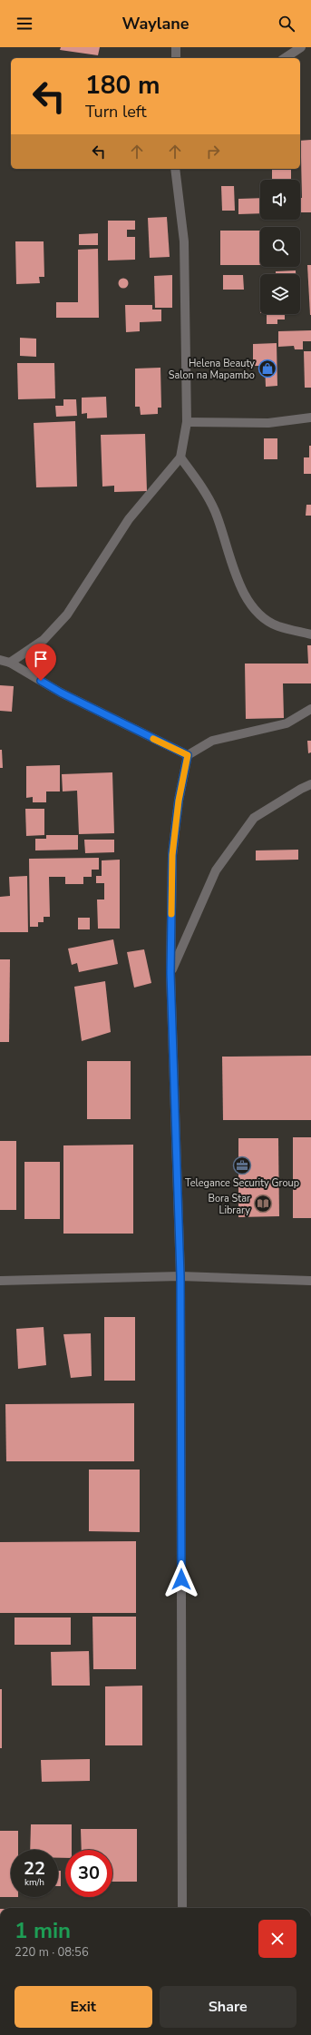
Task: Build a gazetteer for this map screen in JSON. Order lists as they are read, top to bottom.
{
  "places": {
    "shop": ["Helena Beauty Salon na Mapambo"],
    "office": ["Telegance Security Group"],
    "library": ["Bora Star Library"]
  },
  "page": {
    "header": "Waylane",
    "turn": ["180 m", "Turn left"],
    "speed": "22 km/h",
    "limit": "30",
    "heading": ["1 min", "220 m · 08:56"],
    "buttons": ["Exit", "Share"]
  }
}
